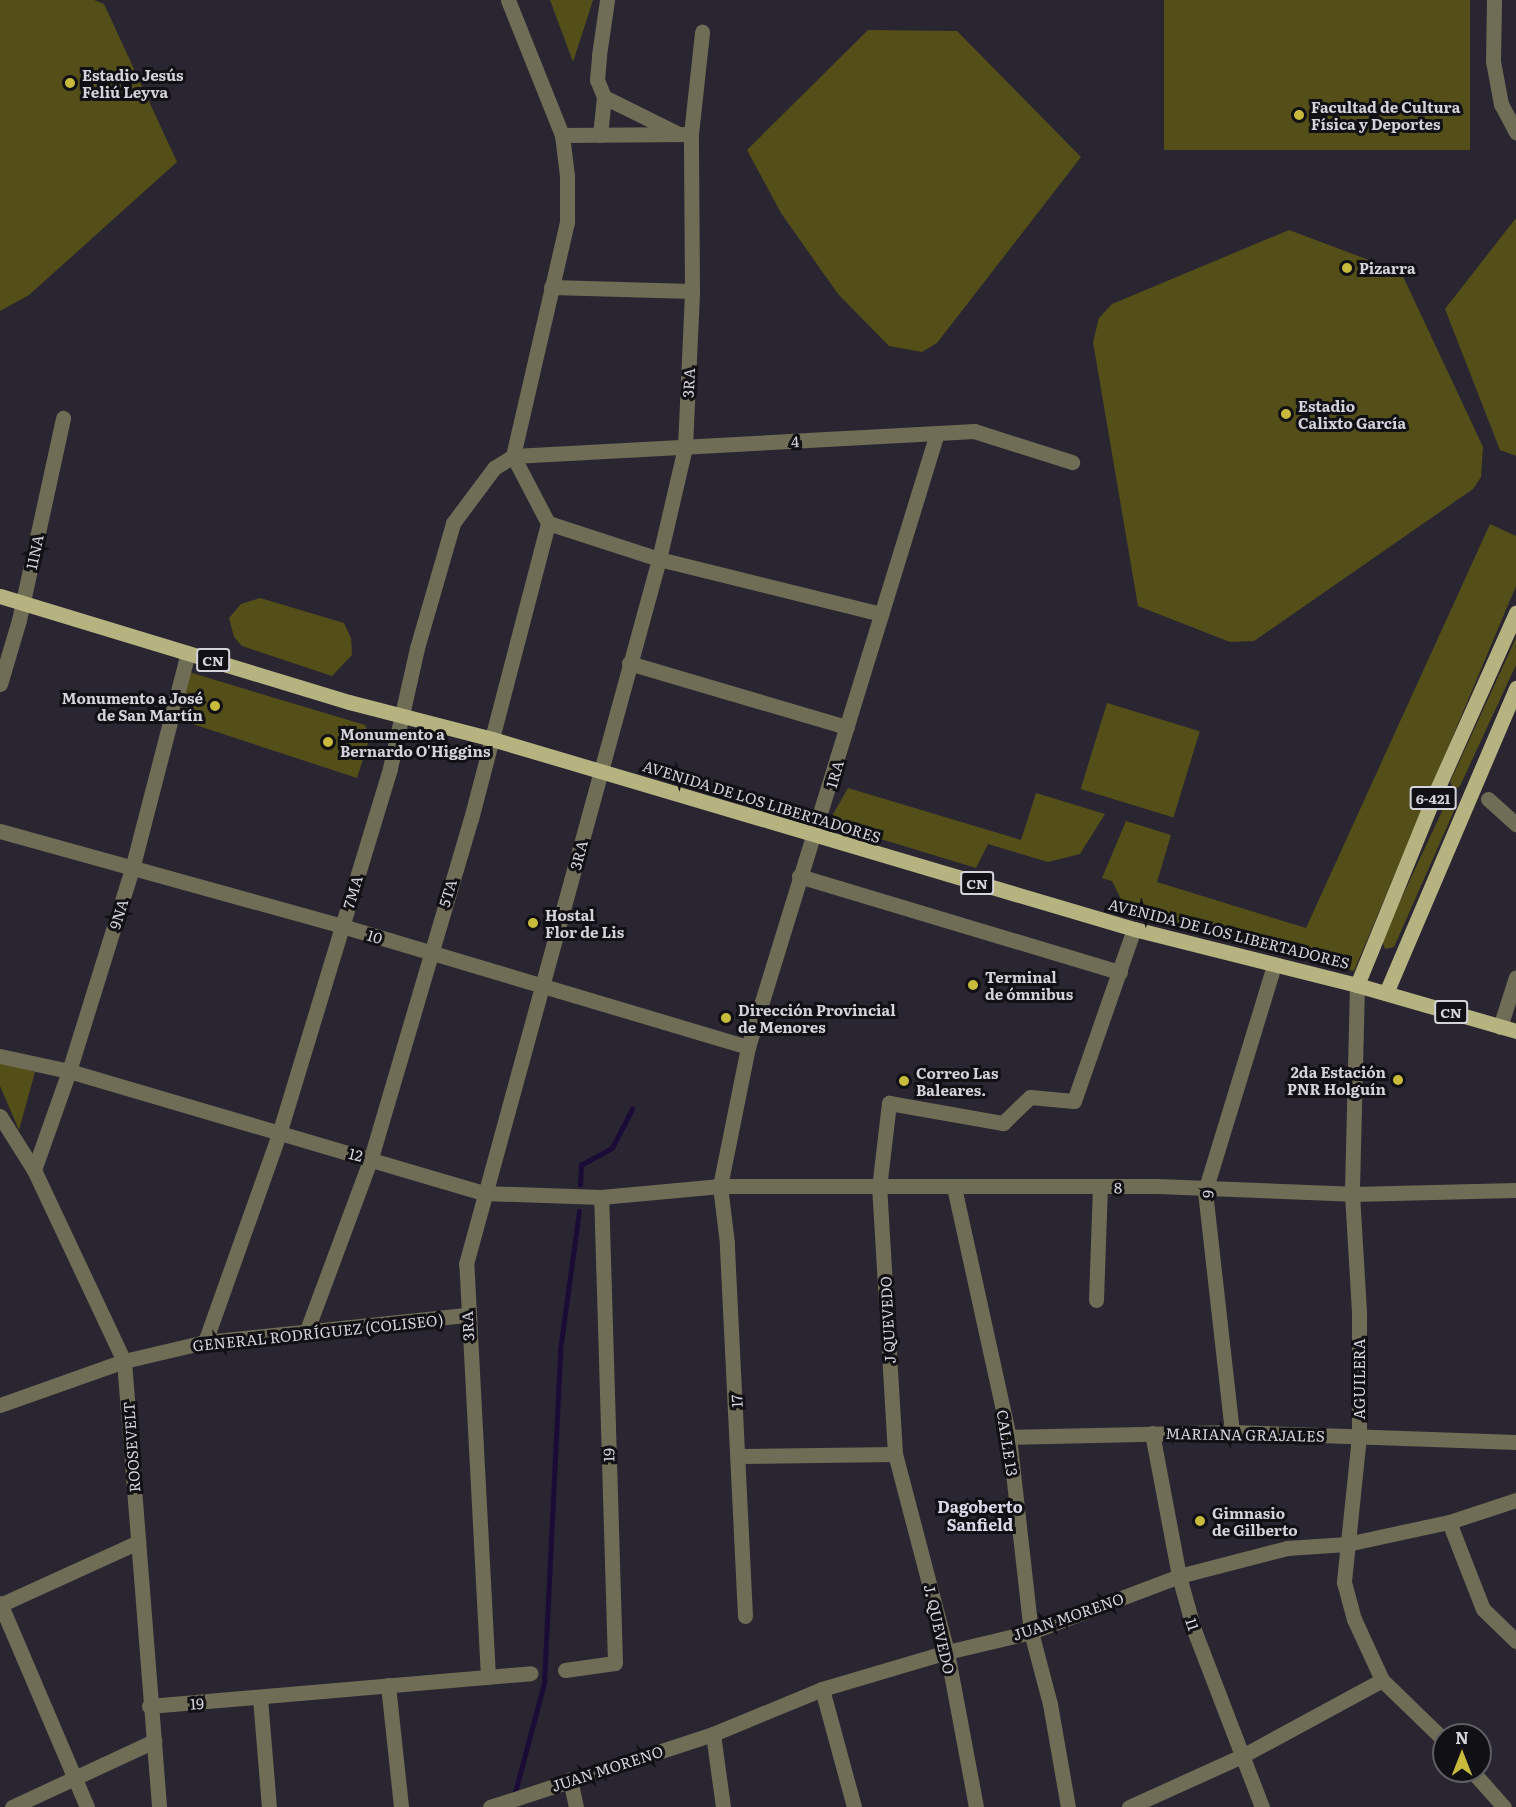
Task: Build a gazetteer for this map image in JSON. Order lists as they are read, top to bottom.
{
  "streets": {
    "main road": ["CN", "6-421", "AVENIDA DE LOS LIBERTADORES"],
    "street": [
      "3RA",
      "4",
      "11NA",
      "1RA",
      "7MA",
      "5TA",
      "9NA",
      "10",
      "12",
      "8",
      "9",
      "J QUEVEDO",
      "GENERAL RODRÍGUEZ (COLISEO)",
      "AGUILERA",
      "17",
      "MARIANA GRAJALES",
      "CALLE 13",
      "ROOSEVELT",
      "19",
      "JUAN MORENO",
      "11",
      "J. QUEVEDO"
    ]
  },
  "crossings": [
    ["3RA", "4"],
    ["3RA", "AVENIDA DE LOS LIBERTADORES"],
    ["3RA", "10"],
    ["3RA", "12"],
    ["3RA", "GENERAL RODRÍGUEZ (COLISEO)"],
    ["3RA", "19"],
    ["4", "1RA"],
    ["4", "7MA"],
    ["11NA", "AVENIDA DE LOS LIBERTADORES"],
    ["1RA", "AVENIDA DE LOS LIBERTADORES"],
    ["1RA", "10"],
    ["1RA", "12"],
    ["1RA", "8"],
    ["1RA", "17"],
    ["6-421", "AVENIDA DE LOS LIBERTADORES"],
    ["6-421", "AGUILERA"],
    ["AVENIDA DE LOS LIBERTADORES", "7MA"],
    ["AVENIDA DE LOS LIBERTADORES", "5TA"],
    ["AVENIDA DE LOS LIBERTADORES", "9NA"],
    ["AVENIDA DE LOS LIBERTADORES", "9"],
    ["AVENIDA DE LOS LIBERTADORES", "AGUILERA"],
    ["7MA", "10"],
    ["7MA", "12"],
    ["7MA", "GENERAL RODRÍGUEZ (COLISEO)"],
    ["5TA", "10"],
    ["5TA", "12"],
    ["5TA", "GENERAL RODRÍGUEZ (COLISEO)"],
    ["9NA", "10"],
    ["9NA", "12"],
    ["9NA", "ROOSEVELT"],
    ["12", "8"],
    ["12", "17"],
    ["12", "19"],
    ["8", "9"],
    ["8", "J QUEVEDO"],
    ["8", "AGUILERA"],
    ["8", "17"],
    ["8", "CALLE 13"],
    ["9", "MARIANA GRAJALES"],
    ["J QUEVEDO", "J. QUEVEDO"],
    ["GENERAL RODRÍGUEZ (COLISEO)", "ROOSEVELT"],
    ["AGUILERA", "MARIANA GRAJALES"],
    ["AGUILERA", "JUAN MORENO"],
    ["MARIANA GRAJALES", "CALLE 13"],
    ["MARIANA GRAJALES", "11"],
    ["CALLE 13", "JUAN MORENO"],
    ["ROOSEVELT", "19"],
    ["JUAN MORENO", "11"],
    ["JUAN MORENO", "J. QUEVEDO"]
  ],
  "districts": ["Dagoberto Sanfield"],
  "places": [
    "Estadio Jesús Feliú Leyva",
    "Facultad de Cultura Física y Deportes",
    "Pizarra",
    "Estadio Calixto García",
    "Monumento a José de San Martín",
    "Monumento a Bernardo O'Higgins",
    "Hostal Flor de Lis",
    "Terminal de ómnibus",
    "Dirección Provincial de Menores",
    "2da Estación PNR Holguín",
    "Correo Las Baleares.",
    "Gimnasio de Gilberto"
  ],
  "north": "top"
}
